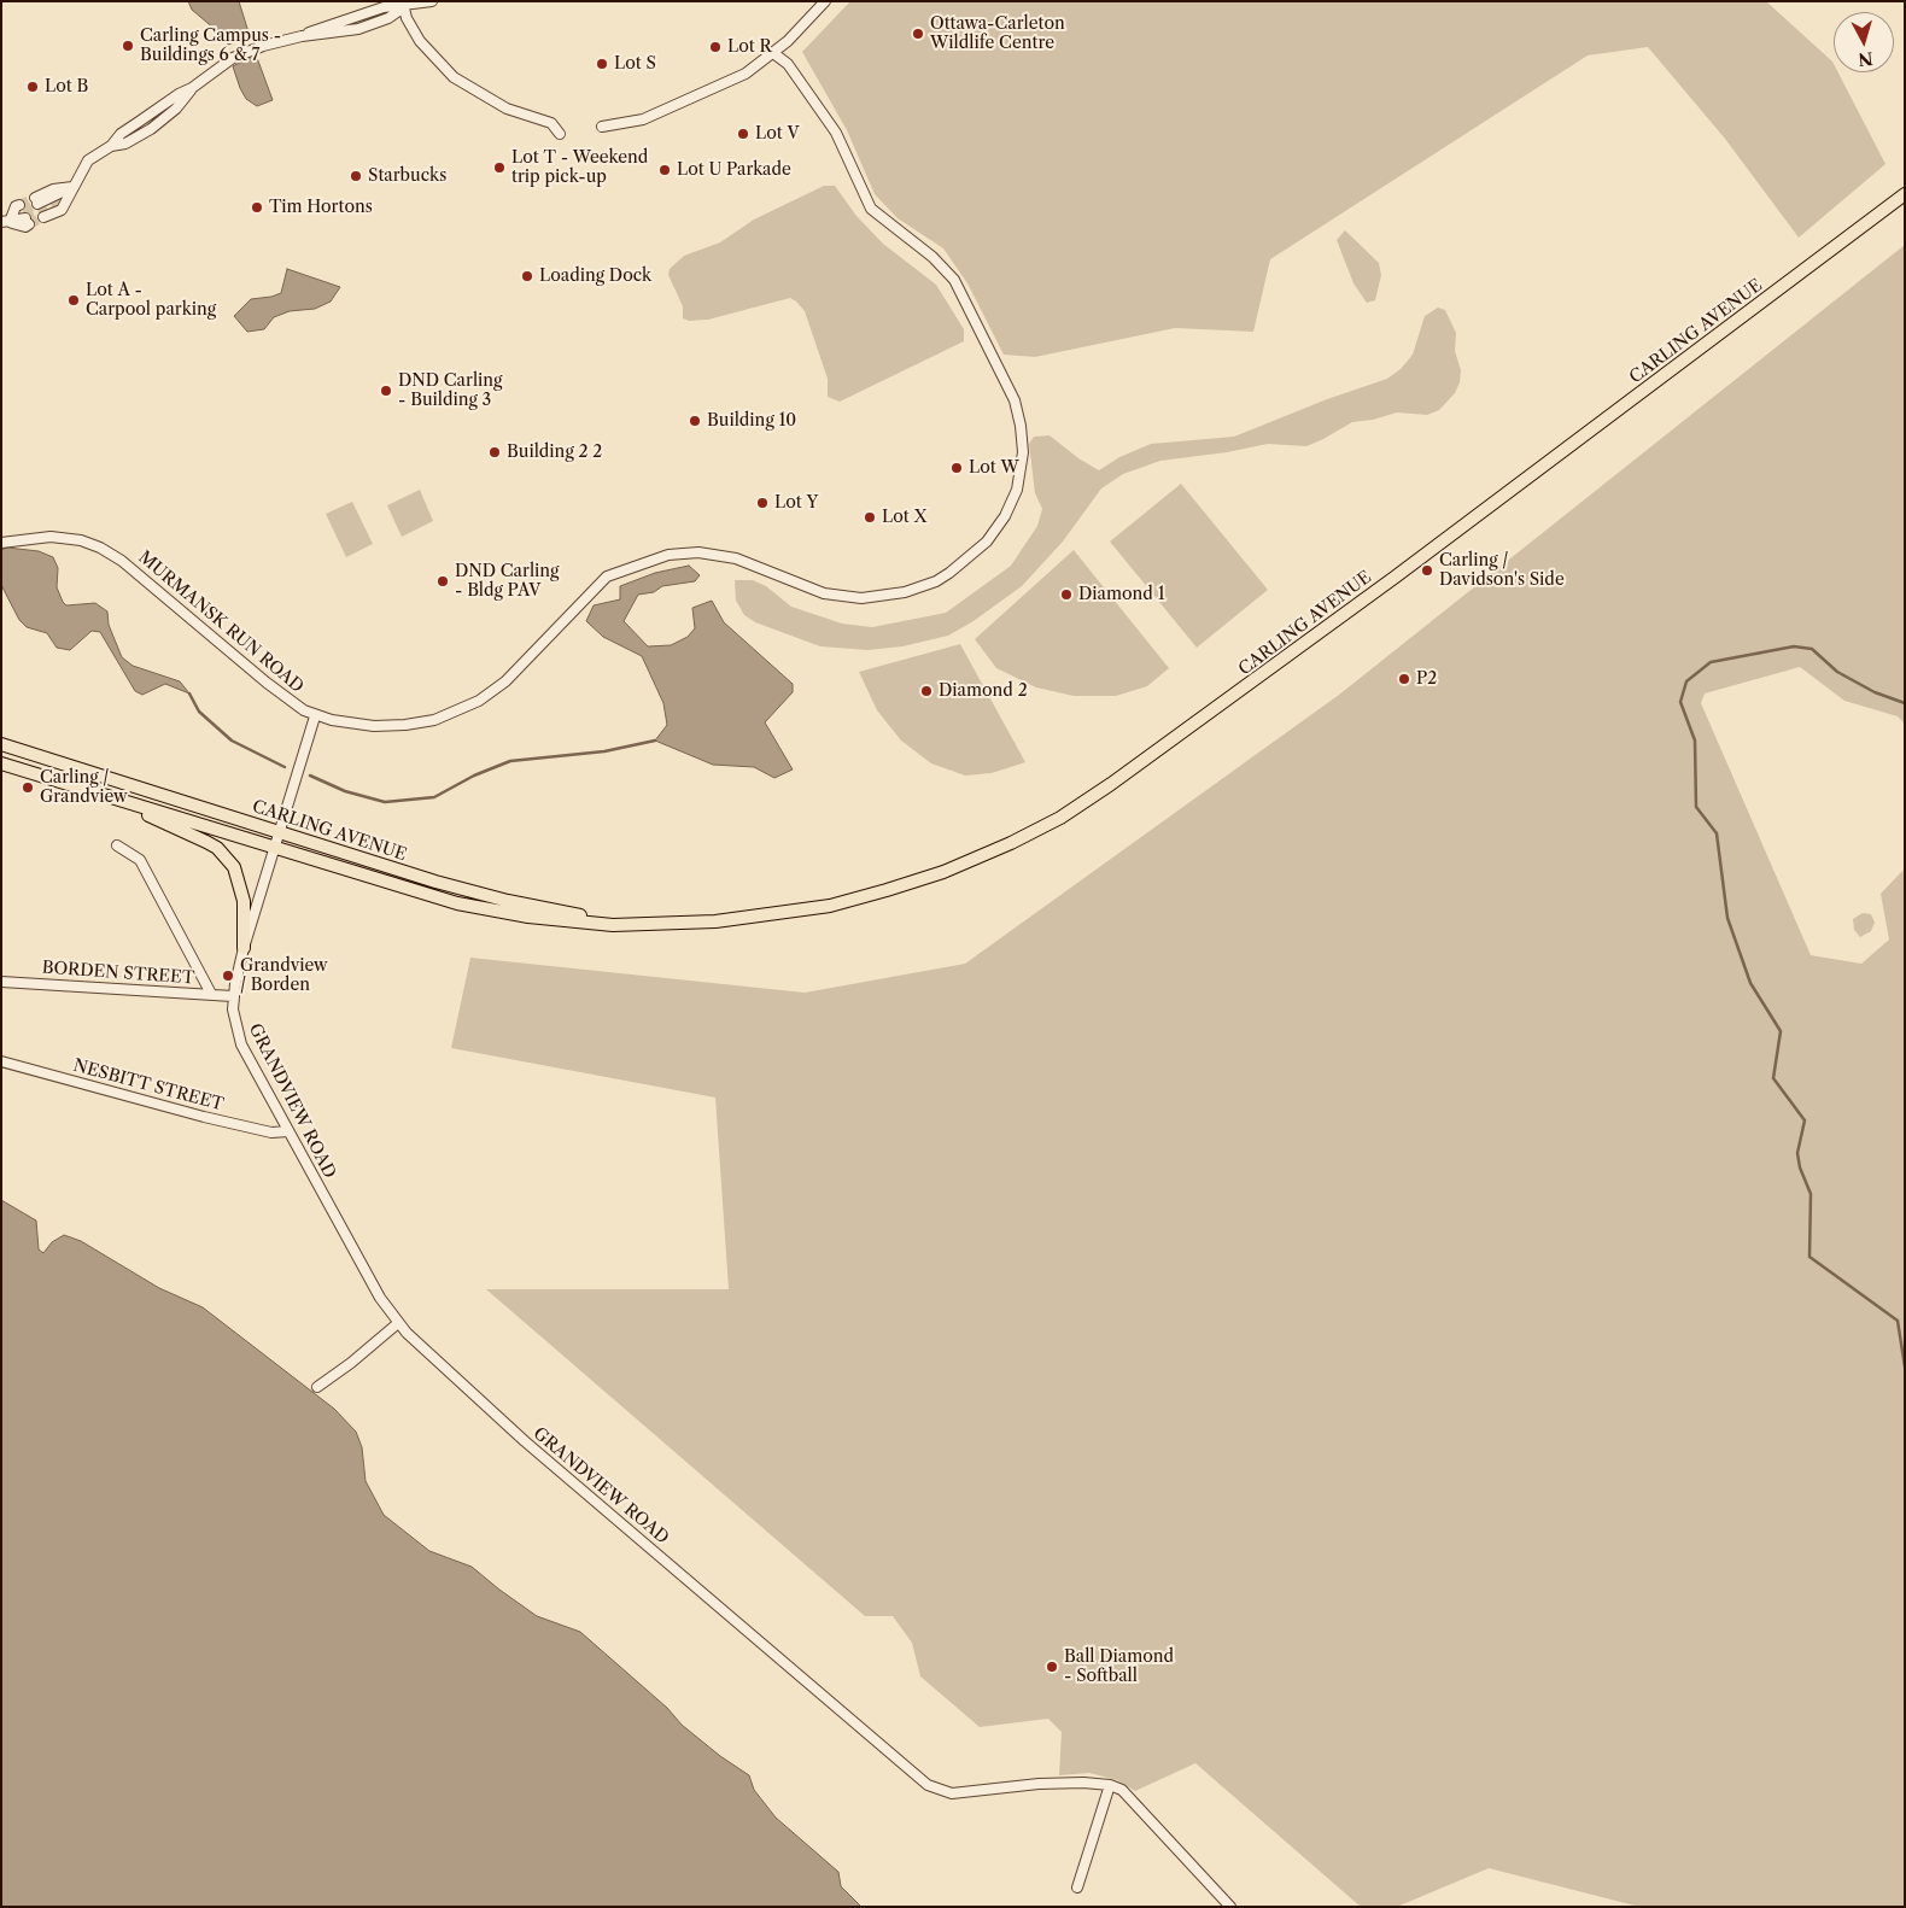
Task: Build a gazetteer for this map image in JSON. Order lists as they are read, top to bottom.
{
  "streets": {
    "main road": ["CARLING AVENUE"],
    "street": [
      "MURMANSK RUN ROAD",
      "BORDEN STREET",
      "NESBITT STREET",
      "GRANDVIEW ROAD"
    ]
  },
  "crossings": [
    ["CARLING AVENUE", "GRANDVIEW ROAD"],
    ["MURMANSK RUN ROAD", "GRANDVIEW ROAD"],
    ["BORDEN STREET", "GRANDVIEW ROAD"],
    ["NESBITT STREET", "GRANDVIEW ROAD"]
  ],
  "places": [
    "Ottawa-Carleton Wildlife Centre",
    "Carling Campus - Buildings 6 & 7",
    "Lot R",
    "Lot S",
    "Lot B",
    "Lot V",
    "Lot T - Weekend trip pick-up",
    "Lot U Parkade",
    "Starbucks",
    "Tim Hortons",
    "Loading Dock",
    "Lot A - Carpool parking",
    "DND Carling - Building 3",
    "Building 10",
    "Building 2 2",
    "Lot W",
    "Lot Y",
    "Lot X",
    "Carling / Davidson's Side",
    "DND Carling - Bldg PAV",
    "Diamond 1",
    "P2",
    "Diamond 2",
    "Carling / Grandview",
    "Grandview / Borden",
    "Ball Diamond - Softball"
  ],
  "north": "bottom"
}
